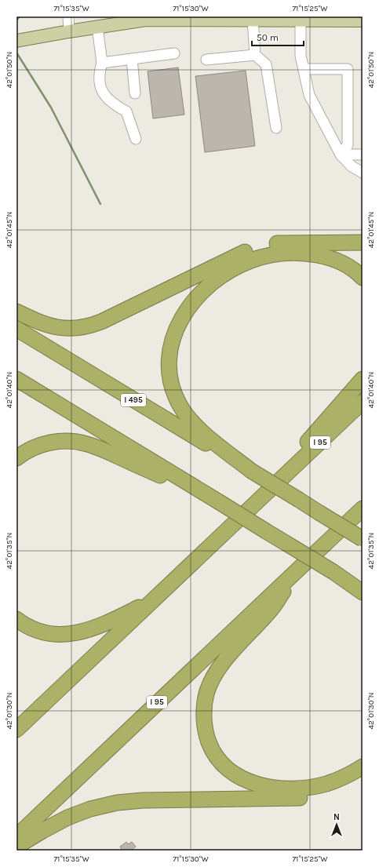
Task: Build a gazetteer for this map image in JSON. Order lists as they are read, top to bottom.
{
  "streets": {
    "highway": ["I 495", "I 95"]
  },
  "scale_bar": "50 m",
  "north": "top",
  "coordinates": [
    "71°15'35\"W",
    "71°15'30\"W",
    "71°15'25\"W",
    "42°01'50\"N",
    "42°01'45\"N",
    "42°01'40\"N",
    "42°01'35\"N",
    "42°01'30\"N"
  ]
}
